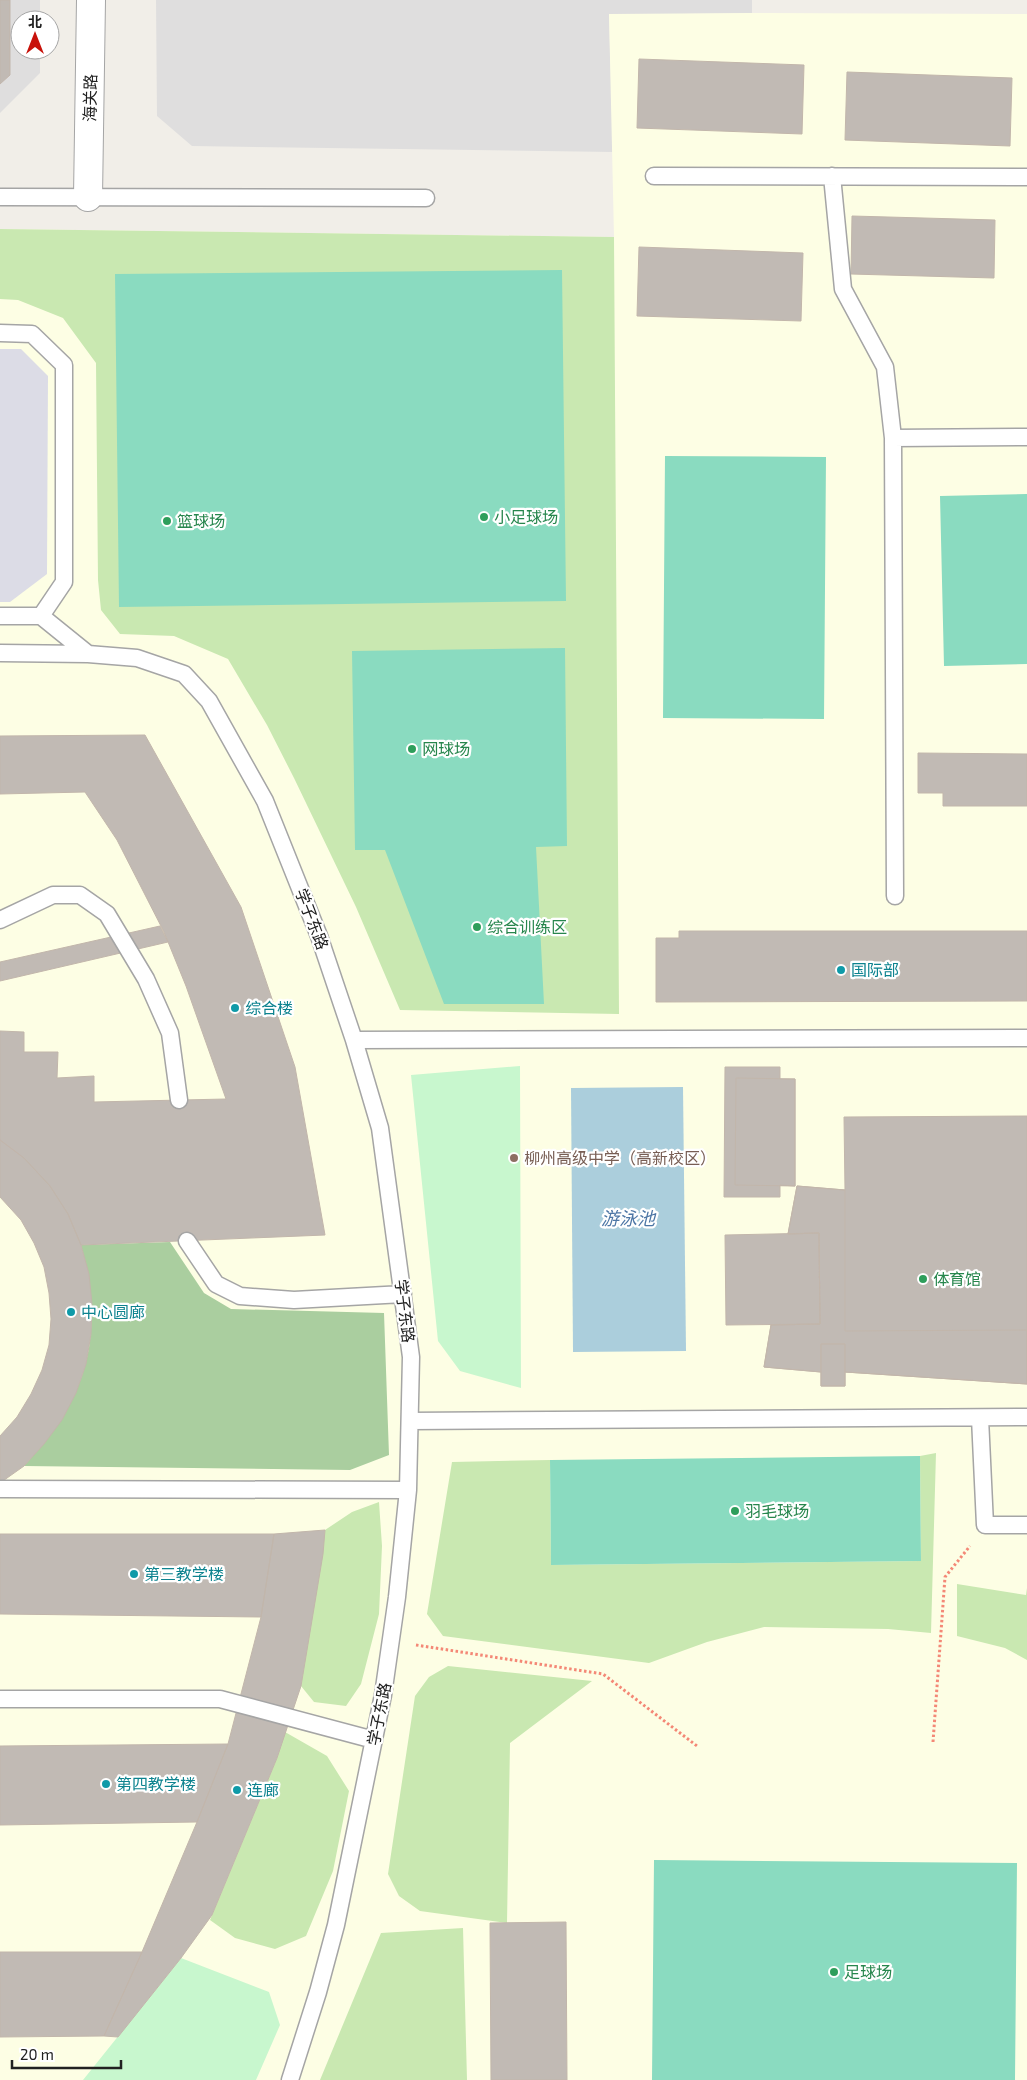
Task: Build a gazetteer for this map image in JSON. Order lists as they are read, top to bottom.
{
  "streets": {
    "street": ["海关路"],
    "lane": ["学子东路"]
  },
  "water": ["游泳池"],
  "places": [
    "小足球场",
    "篮球场",
    "网球场",
    "综合训练区",
    "国际部",
    "综合楼",
    "柳州高级中学（高新校区）",
    "体育馆",
    "中心圆廊",
    "羽毛球场",
    "第三教学楼",
    "第四教学楼",
    "连廊",
    "足球场"
  ],
  "scale_bar": "20 m",
  "north": "top"
}
